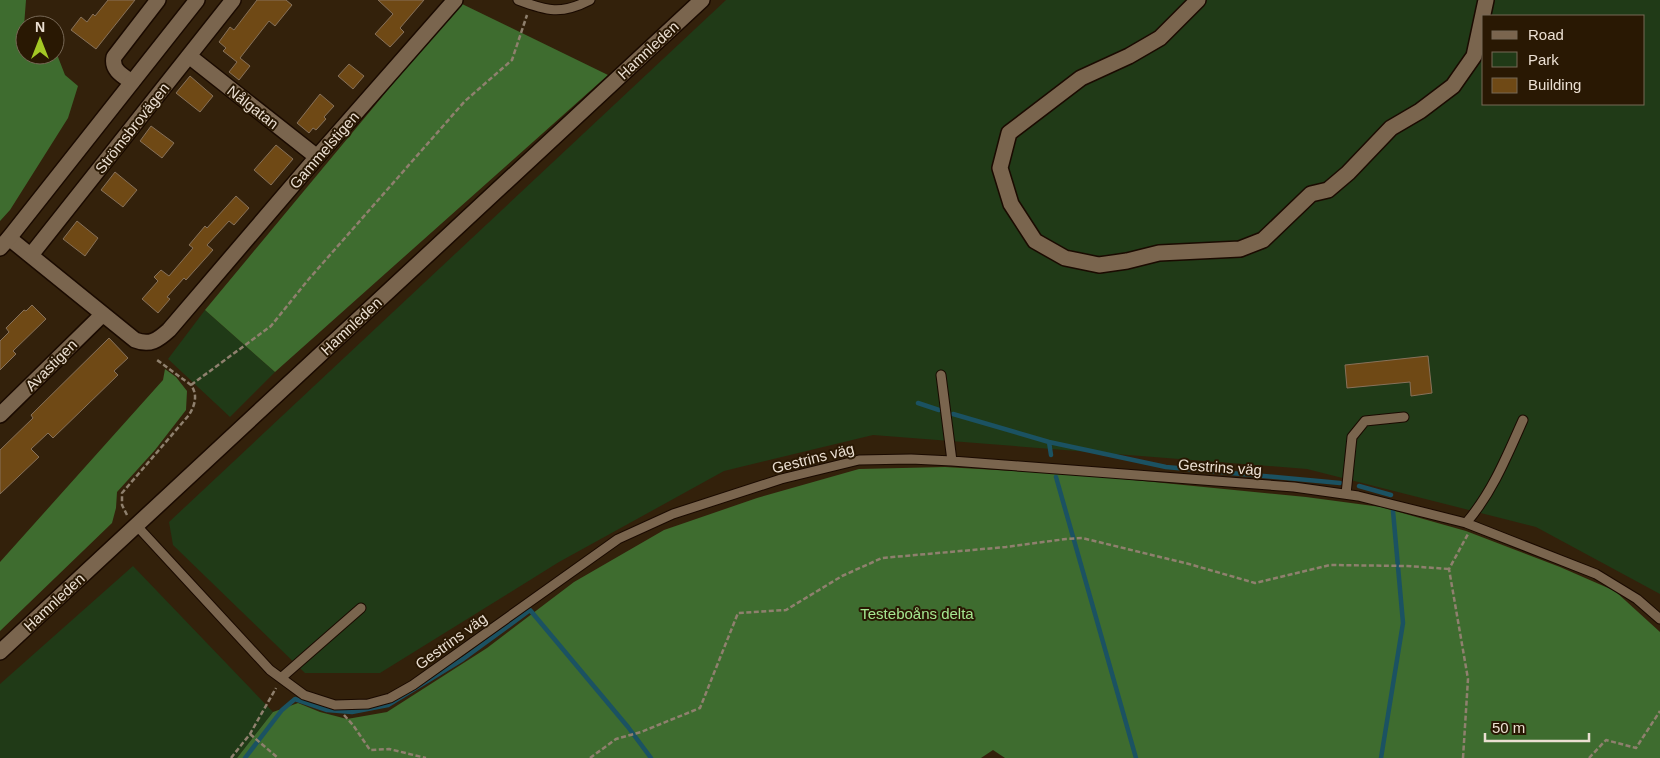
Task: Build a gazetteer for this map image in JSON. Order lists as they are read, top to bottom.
{
  "streets": {
    "street": [
      "Hamnleden",
      "Nålgatan",
      "Strömsbrovägen",
      "Gammelstigen",
      "Avastigen"
    ],
    "lane": ["Gestrins väg"]
  },
  "crossings": [
    ["Hamnleden", "Gestrins väg"],
    ["Nålgatan", "Strömsbrovägen"],
    ["Nålgatan", "Gammelstigen"],
    ["Gammelstigen", "Avastigen"]
  ],
  "parks": ["Testeboåns delta"],
  "legend": ["Road", "Park", "Building"],
  "scale_bar": "50 m",
  "north": "top"
}
